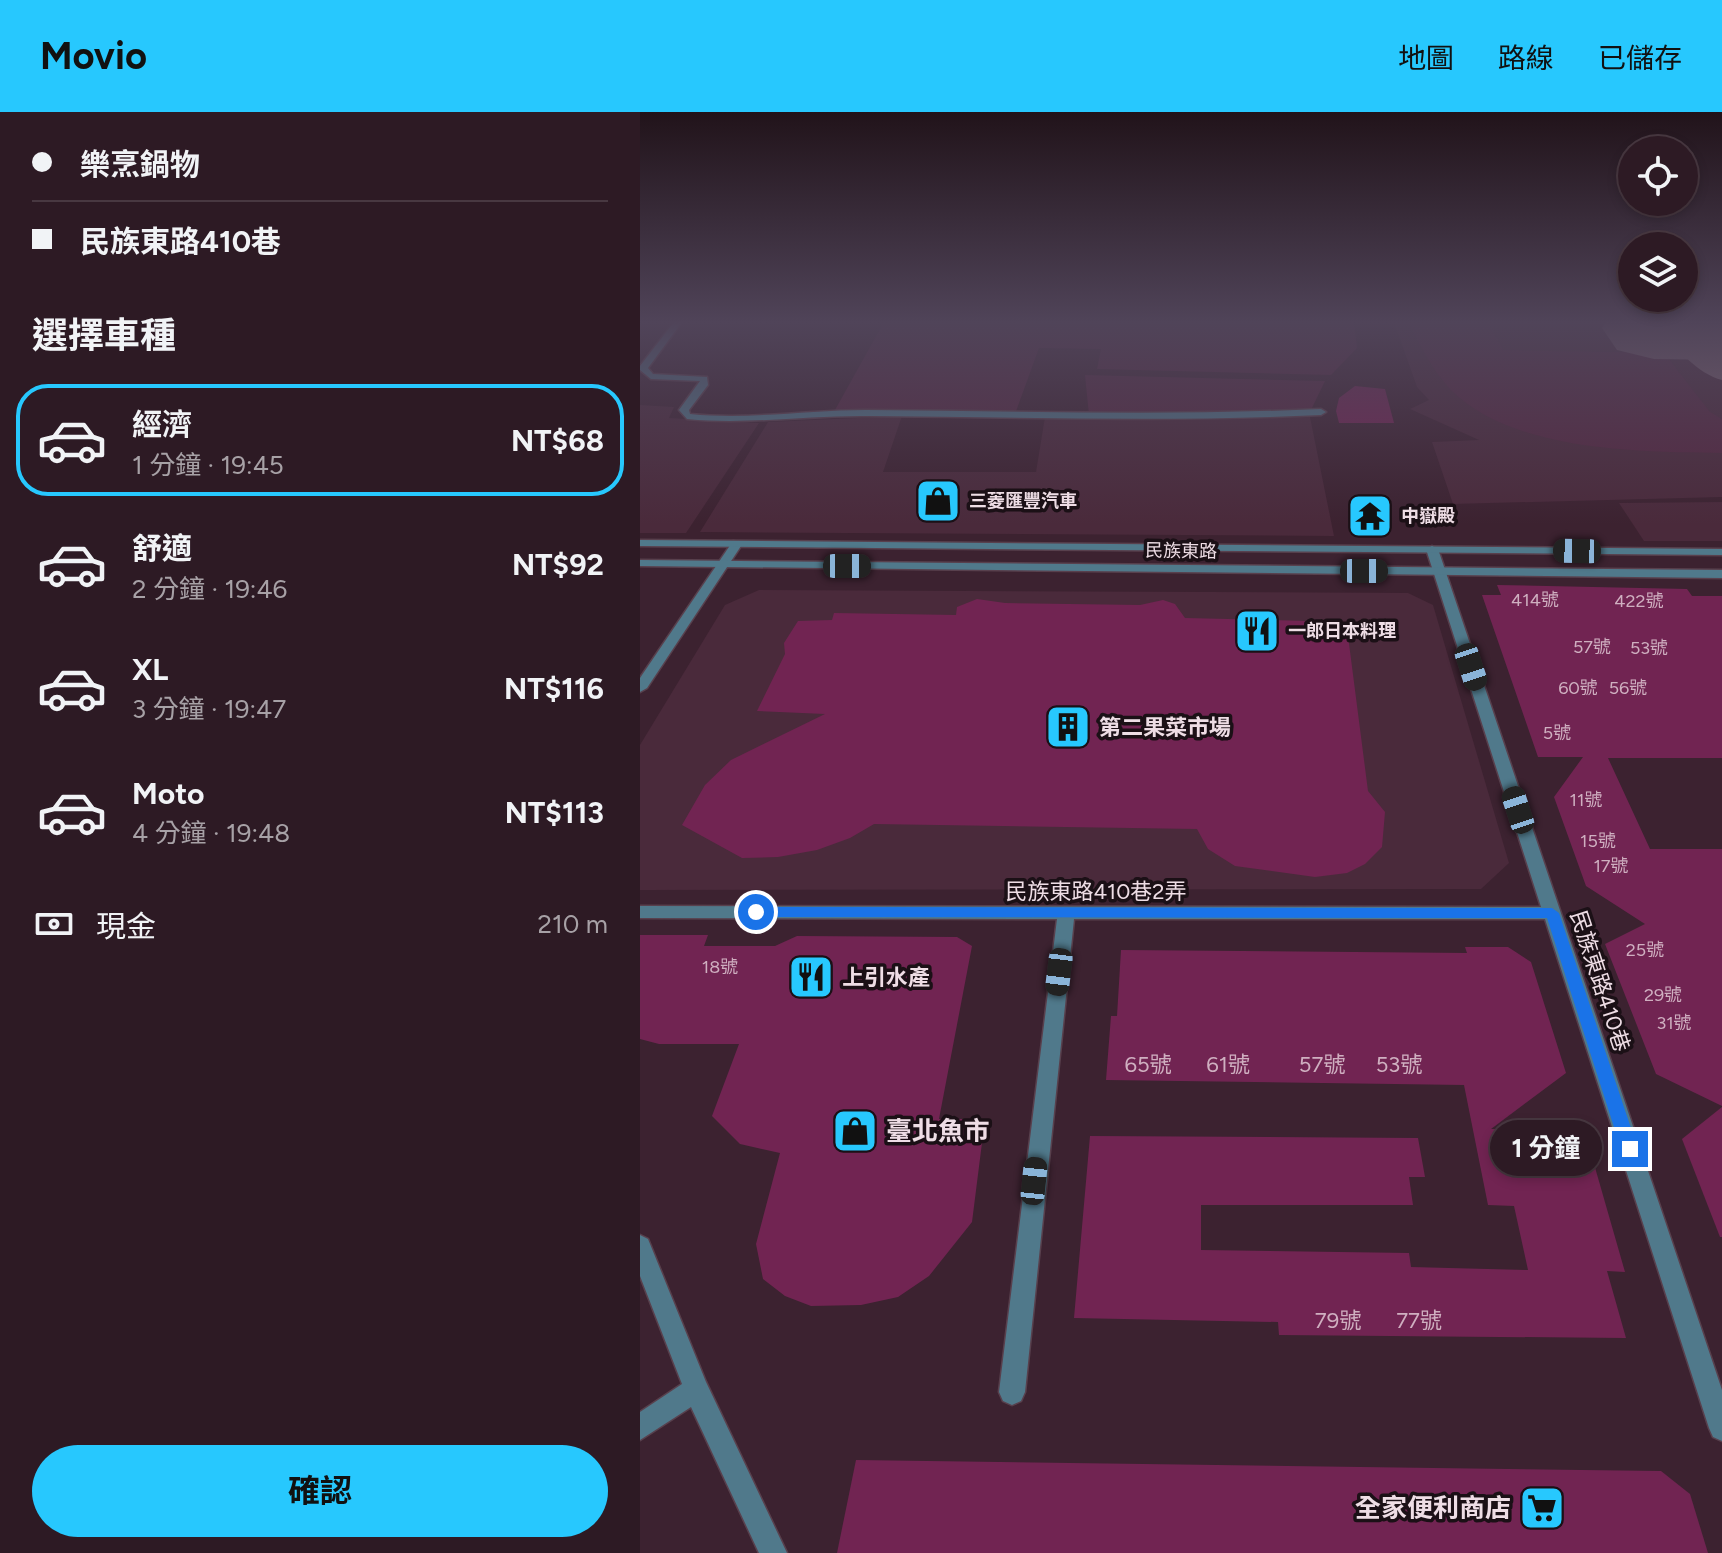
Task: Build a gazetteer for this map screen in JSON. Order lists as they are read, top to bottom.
{
  "streets": {
    "street": ["民族東路", "民族東路410巷2弄", "民族東路410巷"]
  },
  "crossings": [
    ["民族東路", "民族東路410巷"],
    ["民族東路410巷2弄", "民族東路410巷"]
  ],
  "places": {
    "shop": ["三菱匯豐汽車", "臺北魚市"],
    "temple": ["中嶽殿"],
    "restaurant": ["一郎日本料理", "上引水產"],
    "building": ["第二果菜市場"],
    "supermarket": ["全家便利商店"]
  },
  "house_numbers": [
    "414號",
    "422號",
    "57號",
    "53號",
    "60號",
    "56號",
    "5號",
    "11號",
    "15號",
    "17號",
    "25號",
    "18號",
    "29號",
    "31號",
    "65號",
    "61號",
    "57號",
    "53號",
    "79號",
    "77號"
  ],
  "page": {
    "header": "Movio",
    "nav": ["地圖", "路線", "已儲存"],
    "banner": ["樂烹鍋物", "民族東路410巷"],
    "heading": "選擇車種",
    "list": [
      {
        "name": "經濟",
        "note": "1 分鐘 · 19:45",
        "value": "NT$68"
      },
      {
        "name": "舒適",
        "note": "2 分鐘 · 19:46",
        "value": "NT$92"
      },
      {
        "name": "XL",
        "note": "3 分鐘 · 19:47",
        "value": "NT$116"
      },
      {
        "name": "Moto",
        "note": "4 分鐘 · 19:48",
        "value": "NT$113"
      }
    ],
    "pay": ["現金", "210 m"],
    "bubble": "1 分鐘",
    "buttons": "確認"
  }
}
